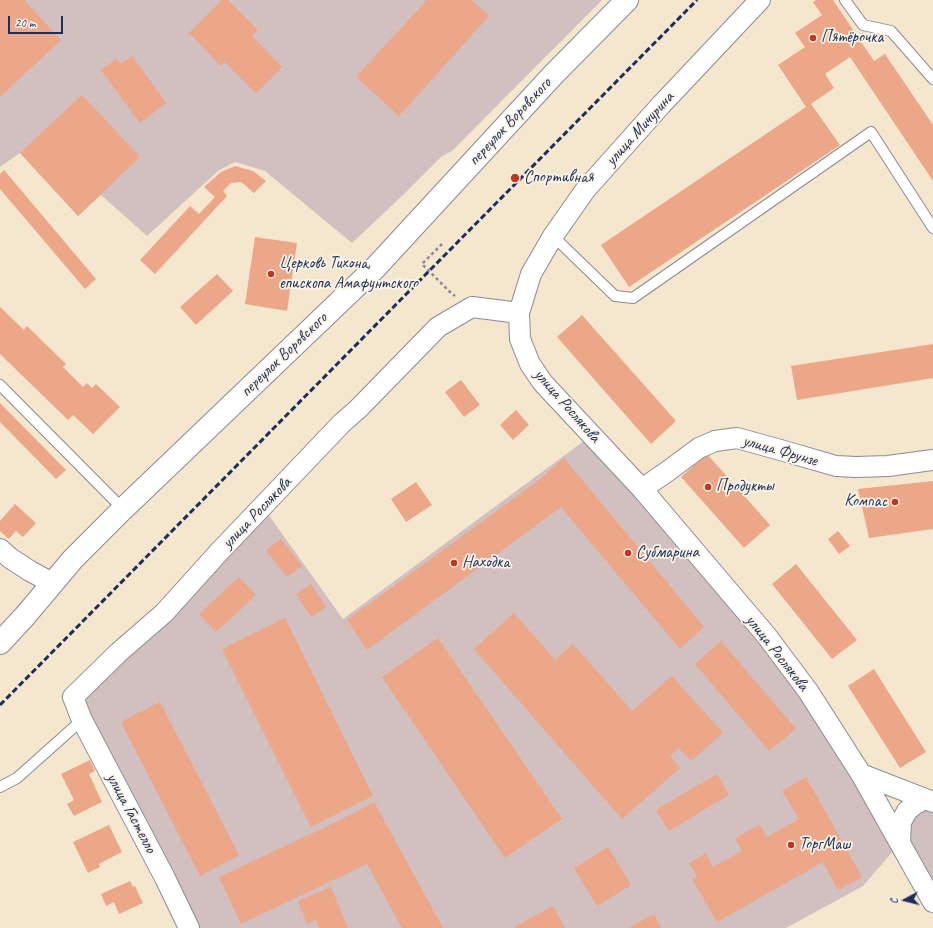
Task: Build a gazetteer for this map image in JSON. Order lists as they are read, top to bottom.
{
  "streets": {
    "street": [
      "переулок Воровского",
      "улица Мичурина",
      "улица Рослякова",
      "улица Фрунзе",
      "улица Гастелло"
    ]
  },
  "crossings": [
    ["улица Мичурина", "улица Рослякова"],
    ["улица Рослякова", "улица Фрунзе"],
    ["улица Рослякова", "улица Гастелло"]
  ],
  "places": [
    "Пятёрочка",
    "Спортивная",
    "Церковь Тихона, епископа Амафунтского",
    "Продукты",
    "Компас",
    "Субмарина",
    "Находка",
    "ТоргМаш"
  ],
  "scale_bar": "20 m",
  "north": "left"
}
